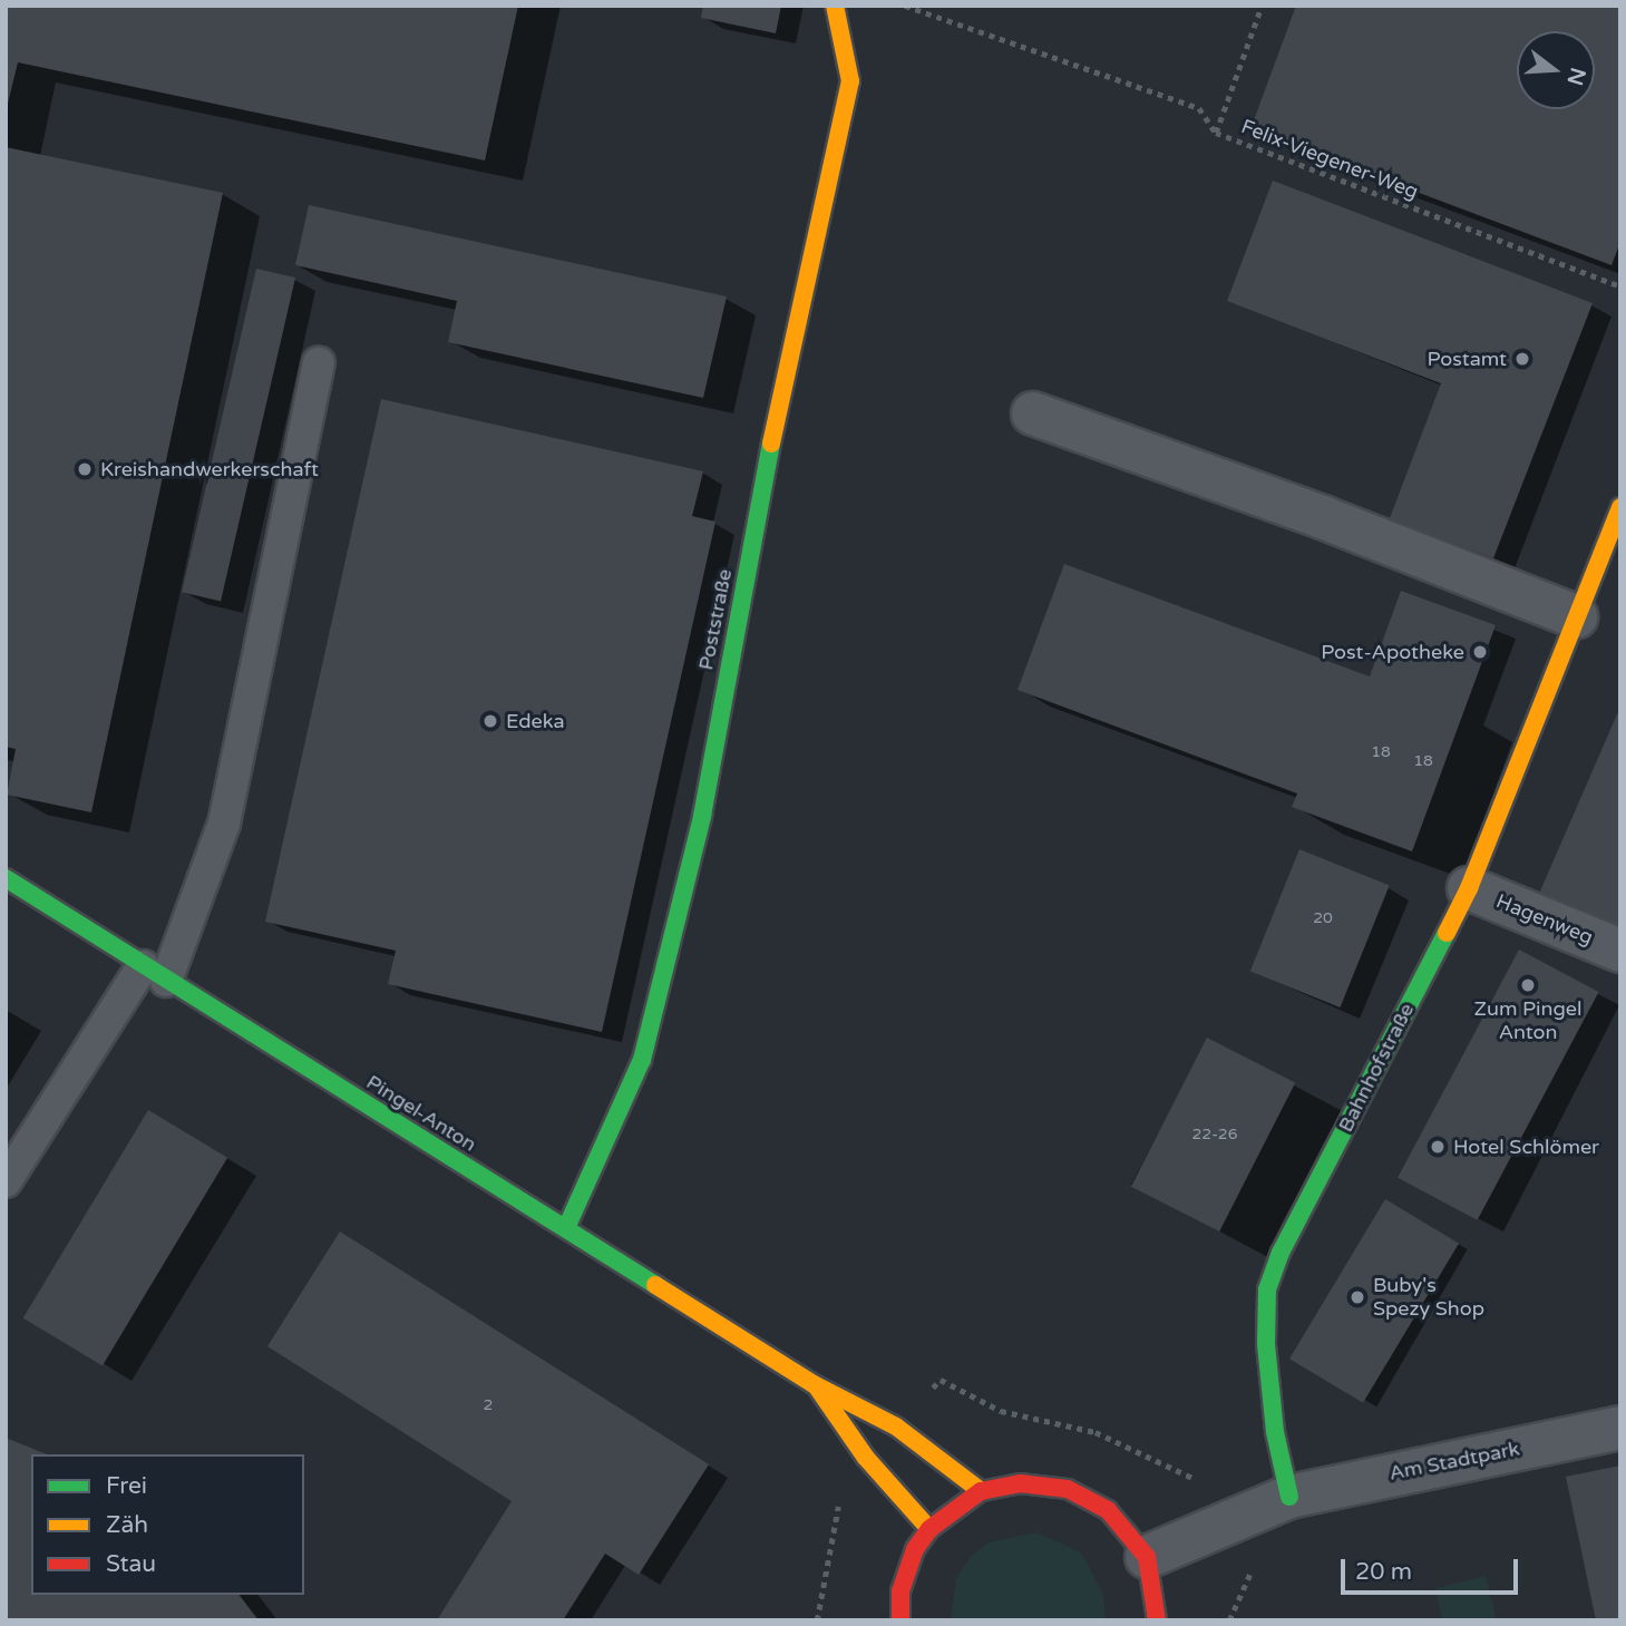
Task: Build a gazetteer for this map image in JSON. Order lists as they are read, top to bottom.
{
  "streets": {
    "street": [
      "Poststraße",
      "Hagenweg",
      "Bahnhofstraße",
      "Pingel-Anton",
      "Am Stadtpark"
    ],
    "path": ["Felix-Viegener-Weg"]
  },
  "crossings": [
    ["Poststraße", "Pingel-Anton"],
    ["Hagenweg", "Bahnhofstraße"],
    ["Bahnhofstraße", "Am Stadtpark"]
  ],
  "places": [
    "Postamt",
    "Kreishandwerkerschaft",
    "Post-Apotheke",
    "Edeka",
    "Zum Pingel Anton",
    "Hotel Schlömer",
    "Buby's Spezy Shop"
  ],
  "house_numbers": [
    "18",
    "18",
    "20",
    "22-26",
    "2"
  ],
  "legend": ["Frei", "Zäh", "Stau"],
  "scale_bar": "20 m",
  "north": "right"
}
